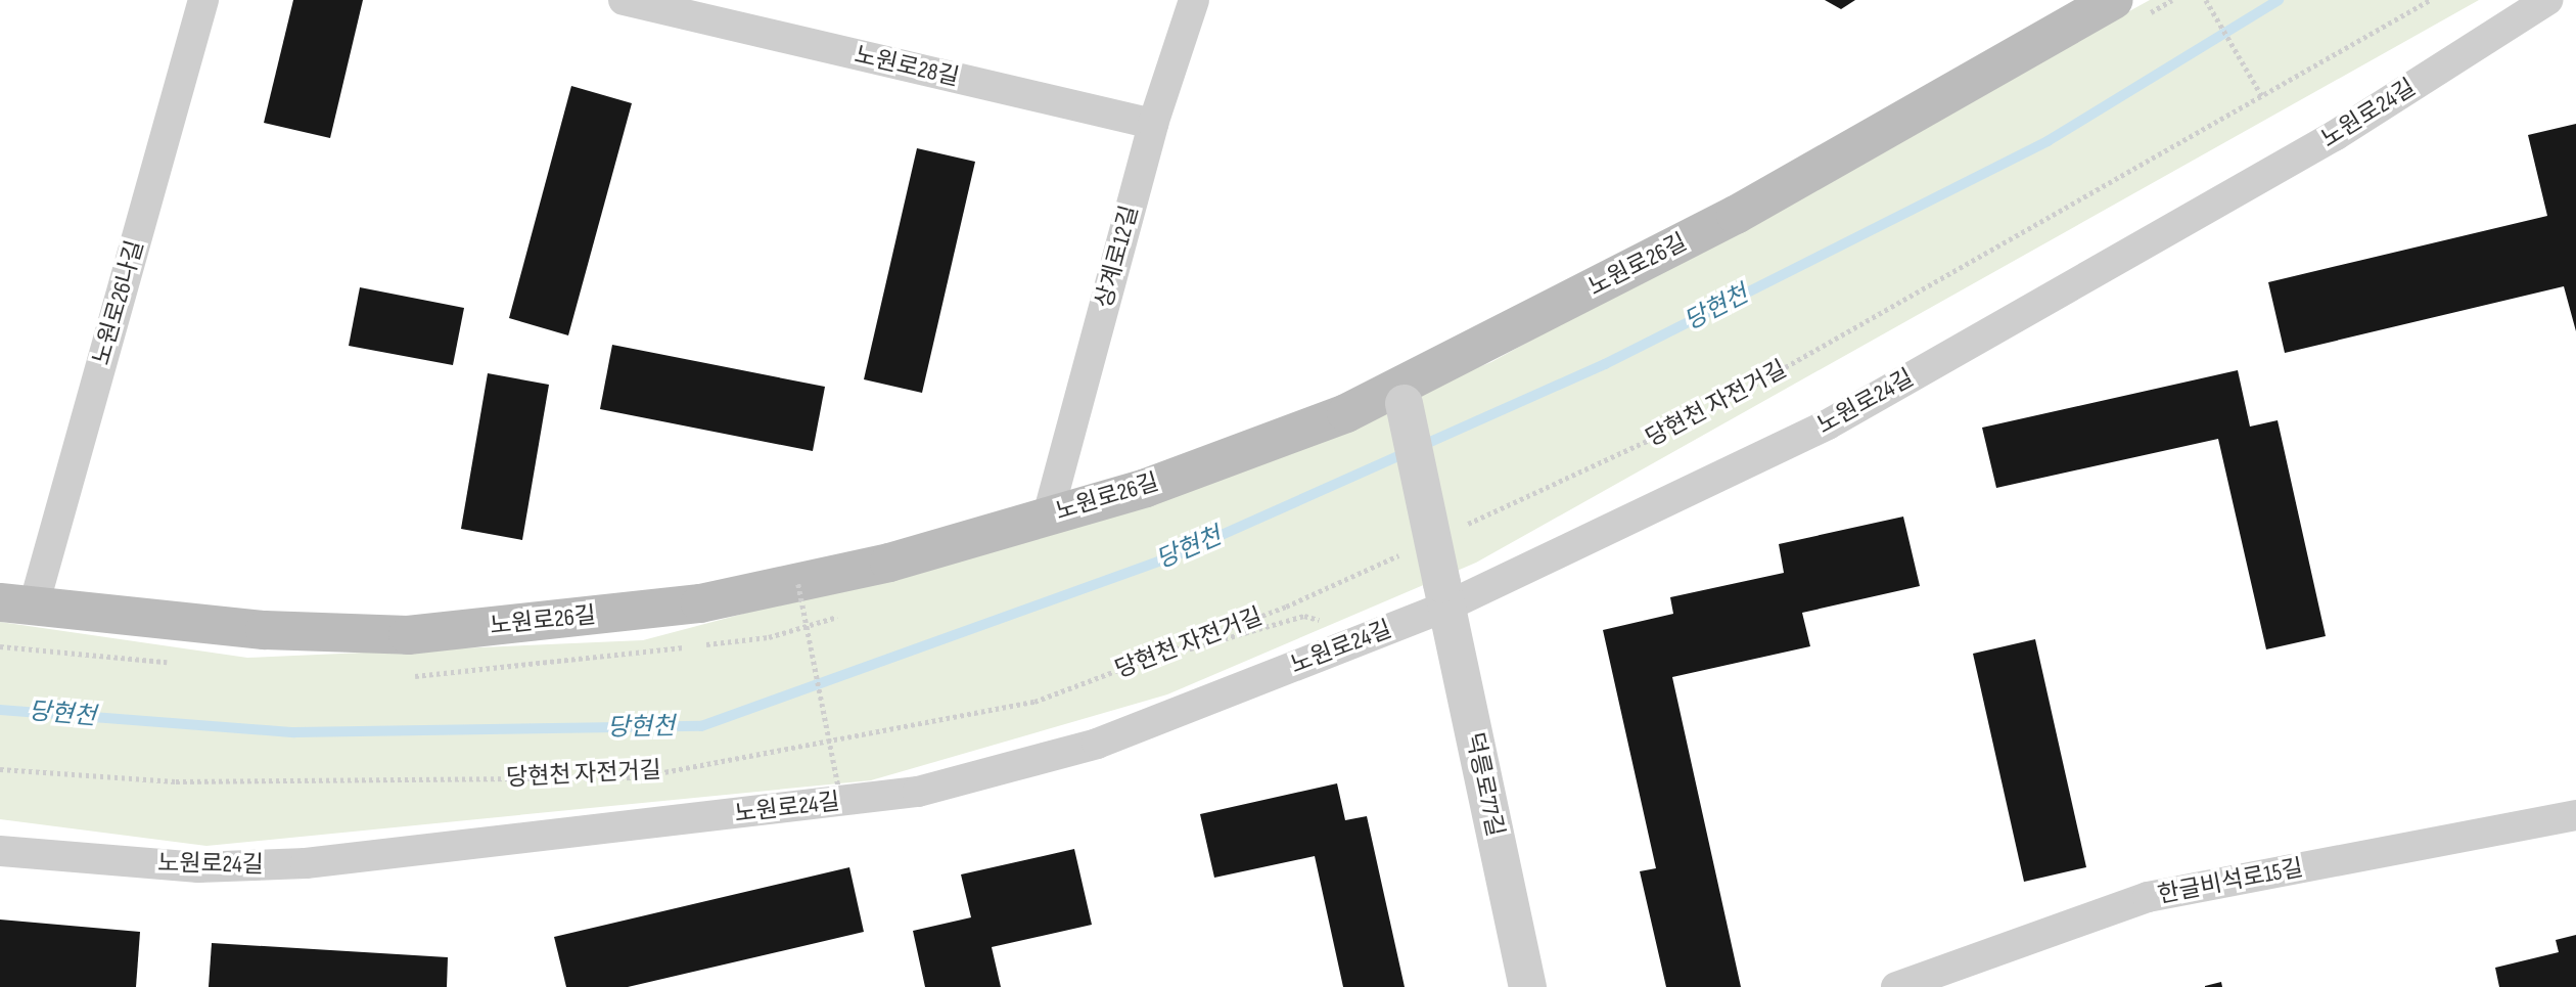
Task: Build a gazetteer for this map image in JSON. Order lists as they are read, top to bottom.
{
  "streets": {
    "main road": ["노원로26길"],
    "street": [
      "노원로28길",
      "노원로24길",
      "상계로12길",
      "노원로26나길",
      "덕릉로77길",
      "한글비석로15길"
    ],
    "path": ["당현천 자전거길"]
  },
  "crossings": [
    ["노원로28길", "상계로12길"],
    ["노원로24길", "덕릉로77길"],
    ["상계로12길", "노원로26길"],
    ["노원로26길", "노원로26나길"],
    ["노원로26길", "덕릉로77길"]
  ],
  "water": ["당현천"]
}
